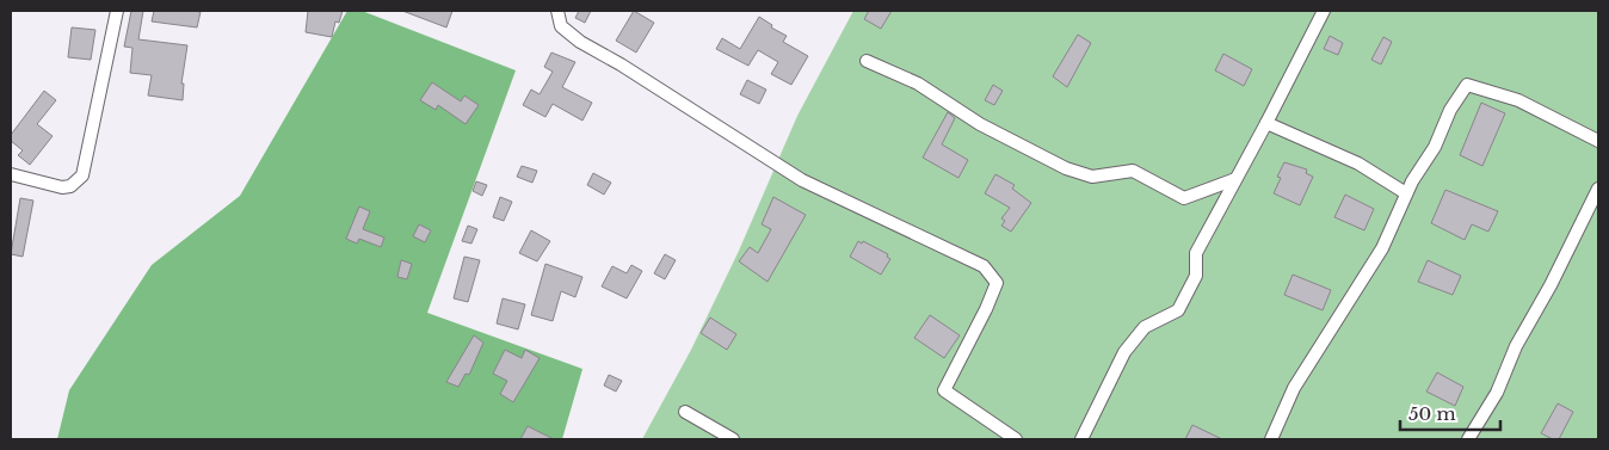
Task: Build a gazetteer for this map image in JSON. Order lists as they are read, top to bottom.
{
  "scale_bar": "50 m"
}
